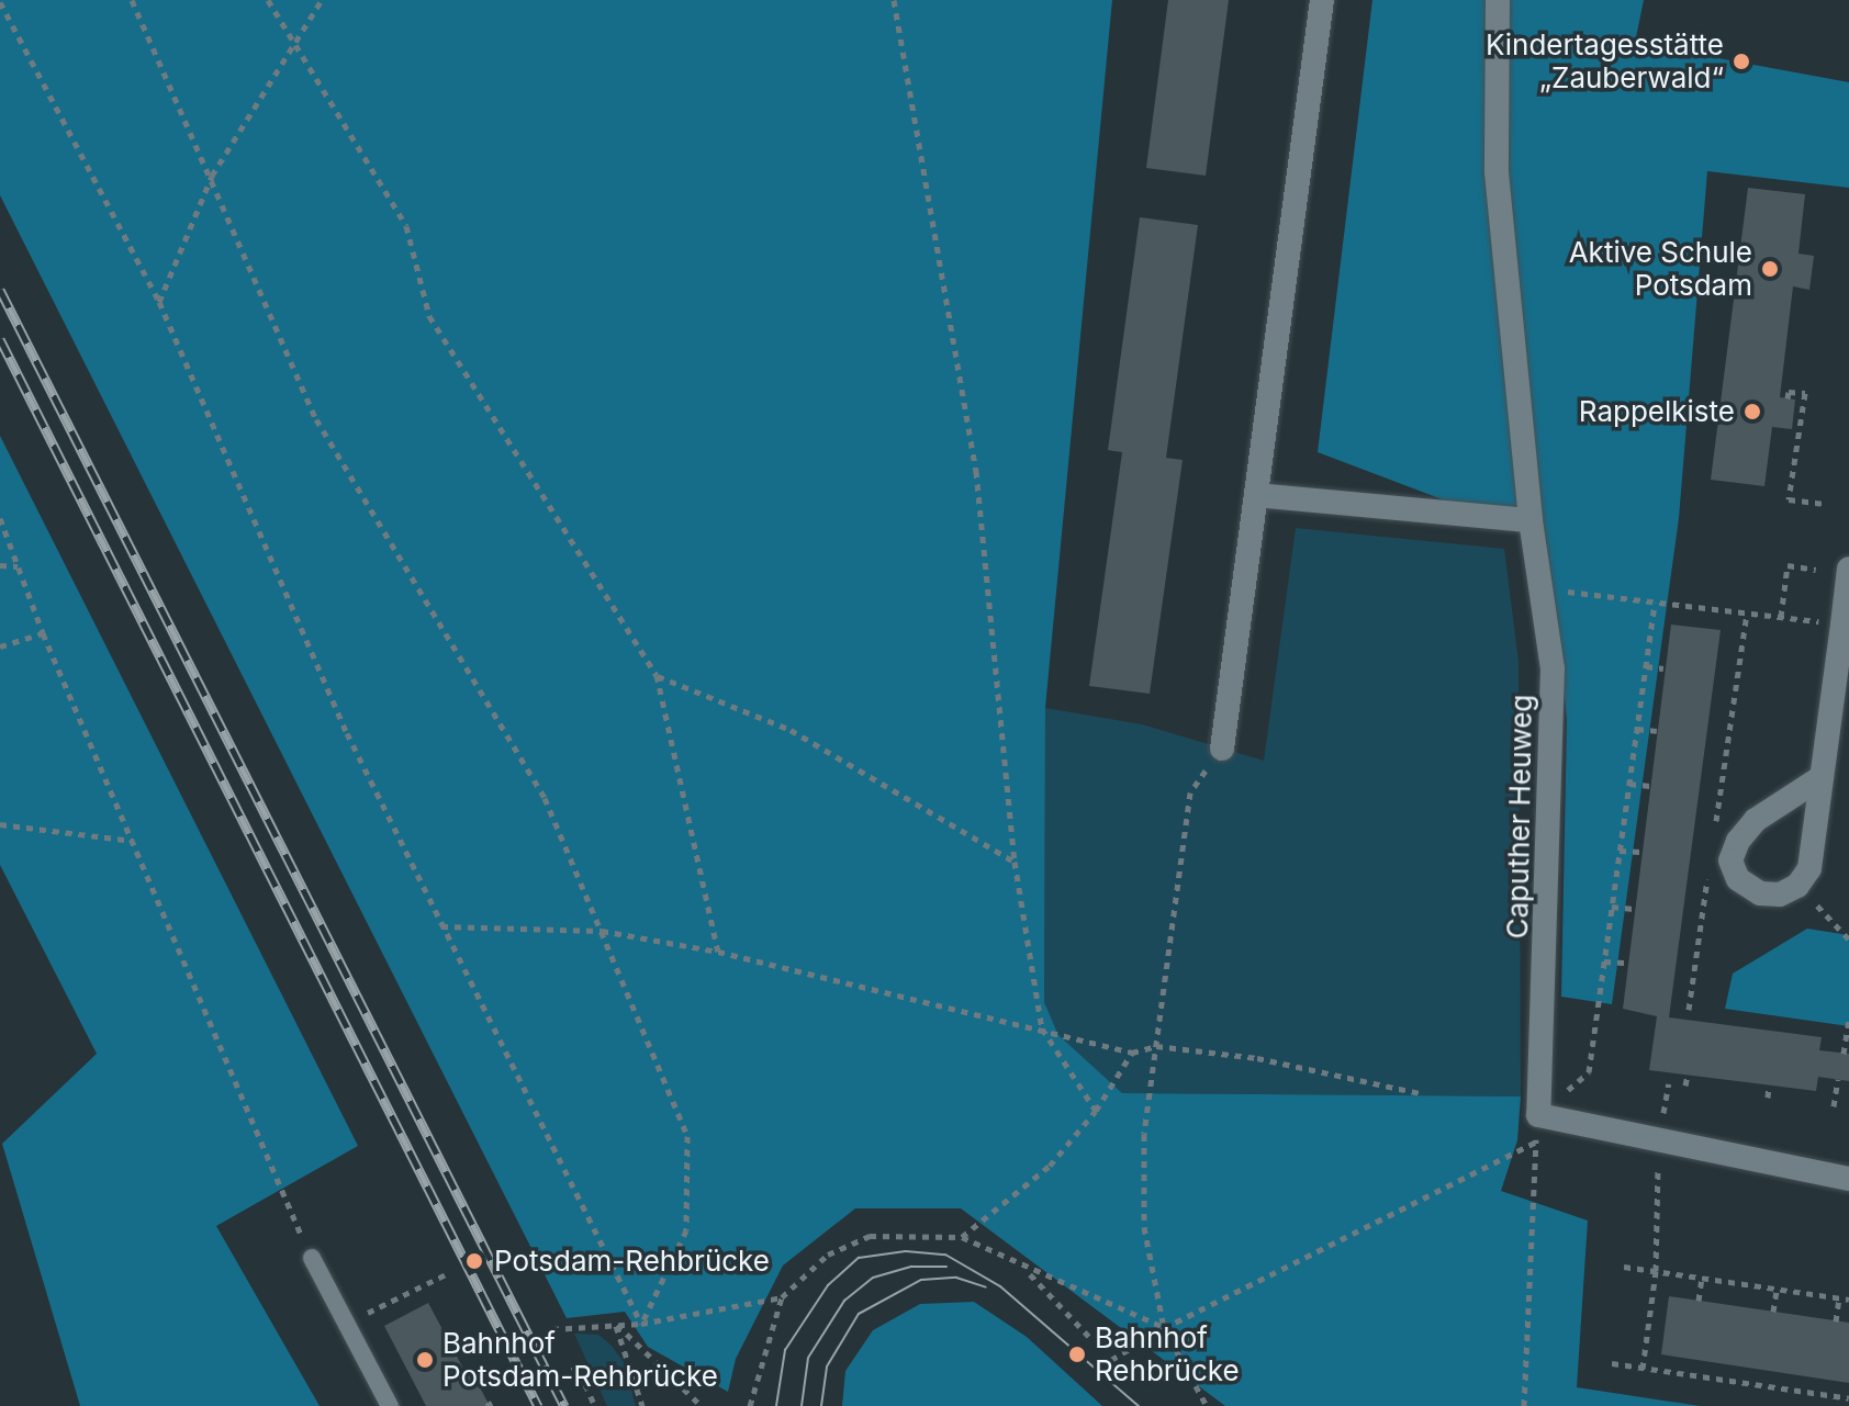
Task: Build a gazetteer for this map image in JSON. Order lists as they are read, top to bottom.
{
  "streets": {
    "street": ["Caputher Heuweg"]
  },
  "places": [
    "Kindertagesstätte „Zauberwald“",
    "Aktive Schule Potsdam",
    "Rappelkiste",
    "Potsdam-Rehbrücke",
    "Bahnhof Rehbrücke",
    "Bahnhof Potsdam-Rehbrücke"
  ]
}
